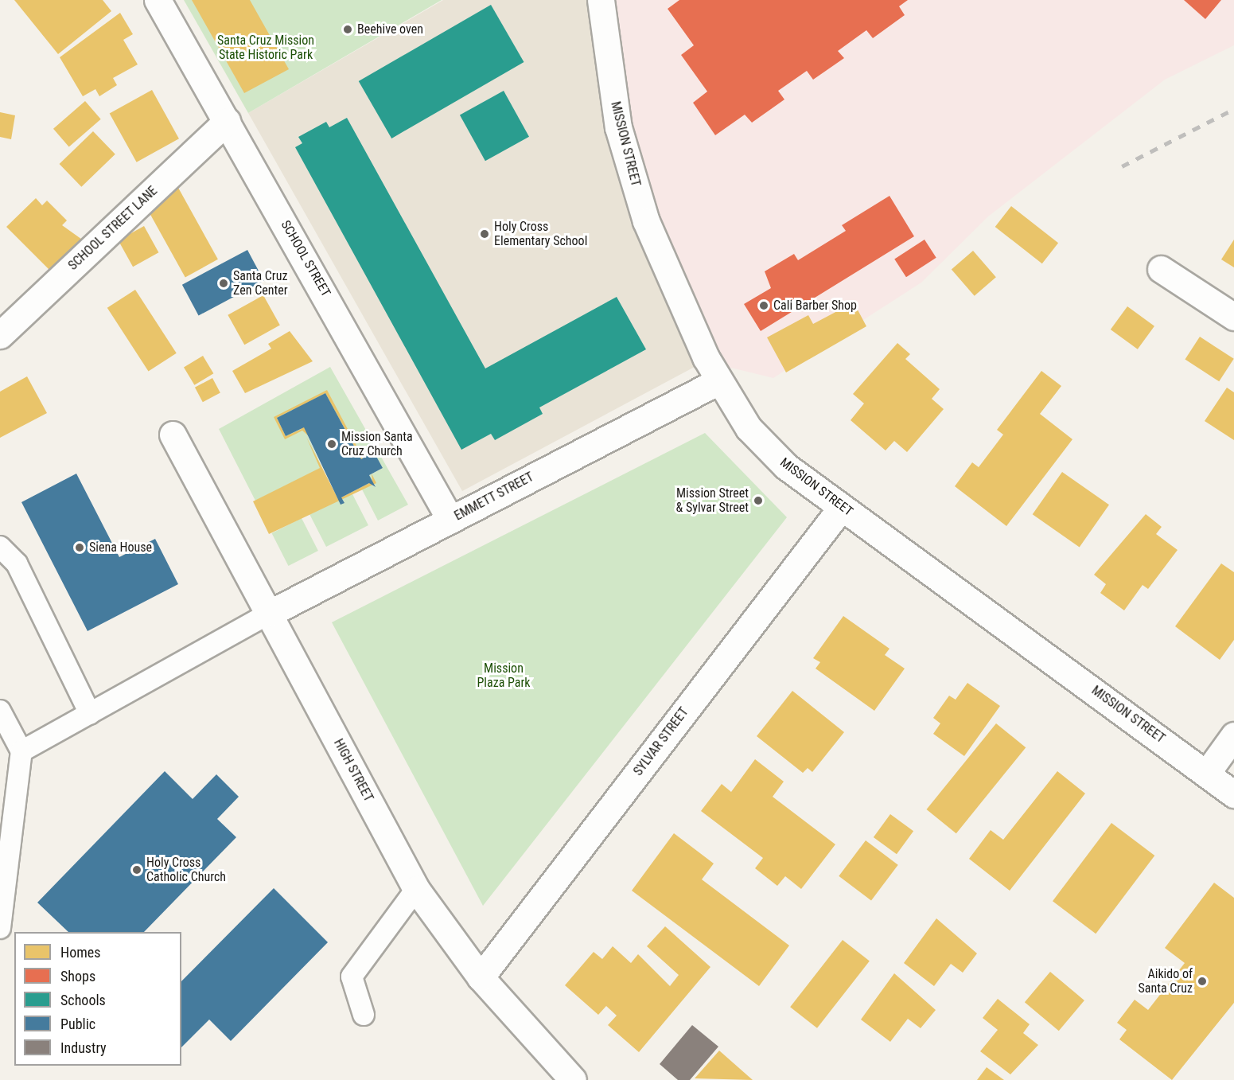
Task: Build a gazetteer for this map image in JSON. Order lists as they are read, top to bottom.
{
  "streets": {
    "street": [
      "MISSION STREET",
      "SCHOOL STREET LANE",
      "SCHOOL STREET",
      "EMMETT STREET",
      "SYLVAR STREET",
      "HIGH STREET"
    ]
  },
  "crossings": [
    ["MISSION STREET", "EMMETT STREET"],
    ["MISSION STREET", "SYLVAR STREET"],
    ["SCHOOL STREET LANE", "SCHOOL STREET"],
    ["SCHOOL STREET", "EMMETT STREET"],
    ["EMMETT STREET", "HIGH STREET"],
    ["SYLVAR STREET", "HIGH STREET"]
  ],
  "parks": ["Santa Cruz Mission State Historic Park", "Mission Plaza Park"],
  "places": [
    "Beehive oven",
    "Holy Cross Elementary School",
    "Santa Cruz Zen Center",
    "Cali Barber Shop",
    "Mission Santa Cruz Church",
    "Mission Street & Sylvar Street",
    "Siena House",
    "Holy Cross Catholic Church",
    "Aikido of Santa Cruz"
  ],
  "legend": [
    "Homes",
    "Shops",
    "Schools",
    "Public",
    "Industry"
  ]
}
